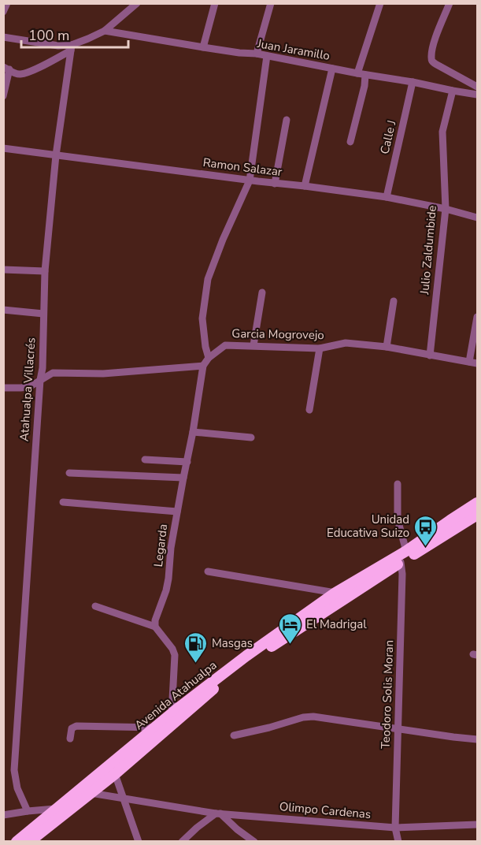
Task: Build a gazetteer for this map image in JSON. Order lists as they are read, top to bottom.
{
  "streets": {
    "highway": ["Avenida Atahualpa"],
    "street": [
      "Juan Jaramillo",
      "Calle J",
      "Ramon Salazar",
      "Julio Zaldumbide",
      "Garcia Mogrovejo",
      "Atahualpa Villacrés",
      "Legarda",
      "Teodoro Solis Moran",
      "Olimpo Cardenas"
    ]
  },
  "crossings": [
    ["Juan Jaramillo", "Calle J"],
    ["Juan Jaramillo", "Julio Zaldumbide"],
    ["Calle J", "Ramon Salazar"],
    ["Ramon Salazar", "Julio Zaldumbide"],
    ["Ramon Salazar", "Atahualpa Villacrés"],
    ["Julio Zaldumbide", "Garcia Mogrovejo"],
    ["Garcia Mogrovejo", "Legarda"],
    ["Teodoro Solis Moran", "Avenida Atahualpa"],
    ["Teodoro Solis Moran", "Olimpo Cardenas"],
    ["Avenida Atahualpa", "Olimpo Cardenas"]
  ],
  "places": {
    "bus stop": ["Unidad Educativa Suizo"],
    "hotel": ["El Madrigal"],
    "fuel station": ["Masgas"]
  },
  "scale_bar": "100 m"
}
